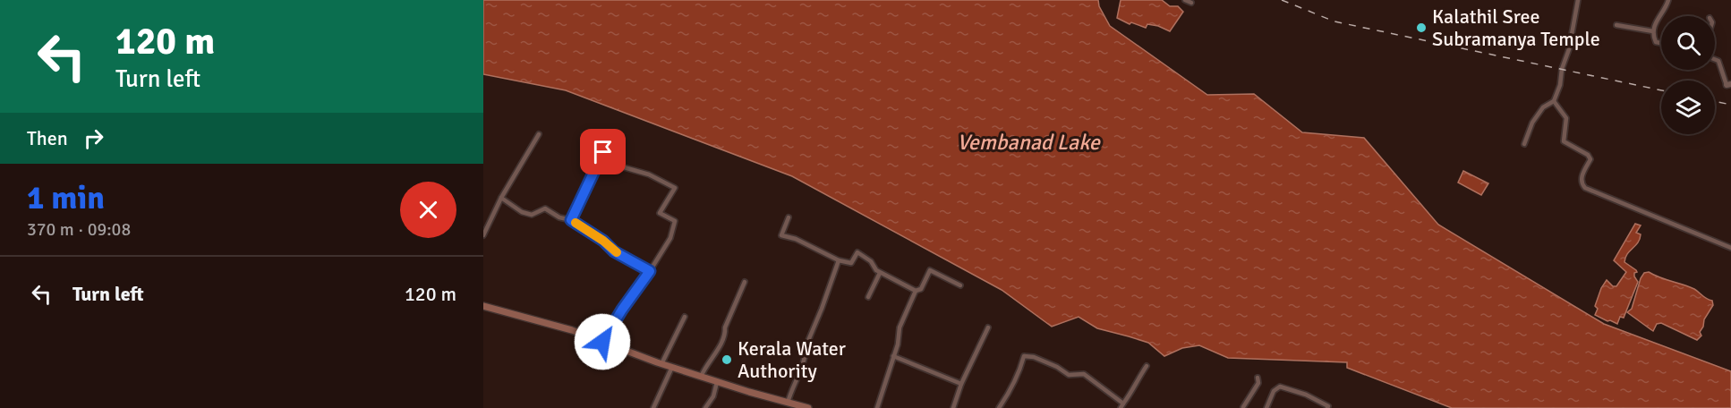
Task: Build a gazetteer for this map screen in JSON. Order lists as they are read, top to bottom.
{
  "water": ["Vembanad Lake"],
  "places": ["Kalathil Sree Subramanya Temple", "Kerala Water Authority"],
  "page": {
    "turn": ["120 m", "Turn left"],
    "then": "Then",
    "heading": ["1 min", "370 m · 09:08"],
    "list": [
      {
        "name": "Turn left",
        "value": "120 m"
      }
    ]
  }
}
